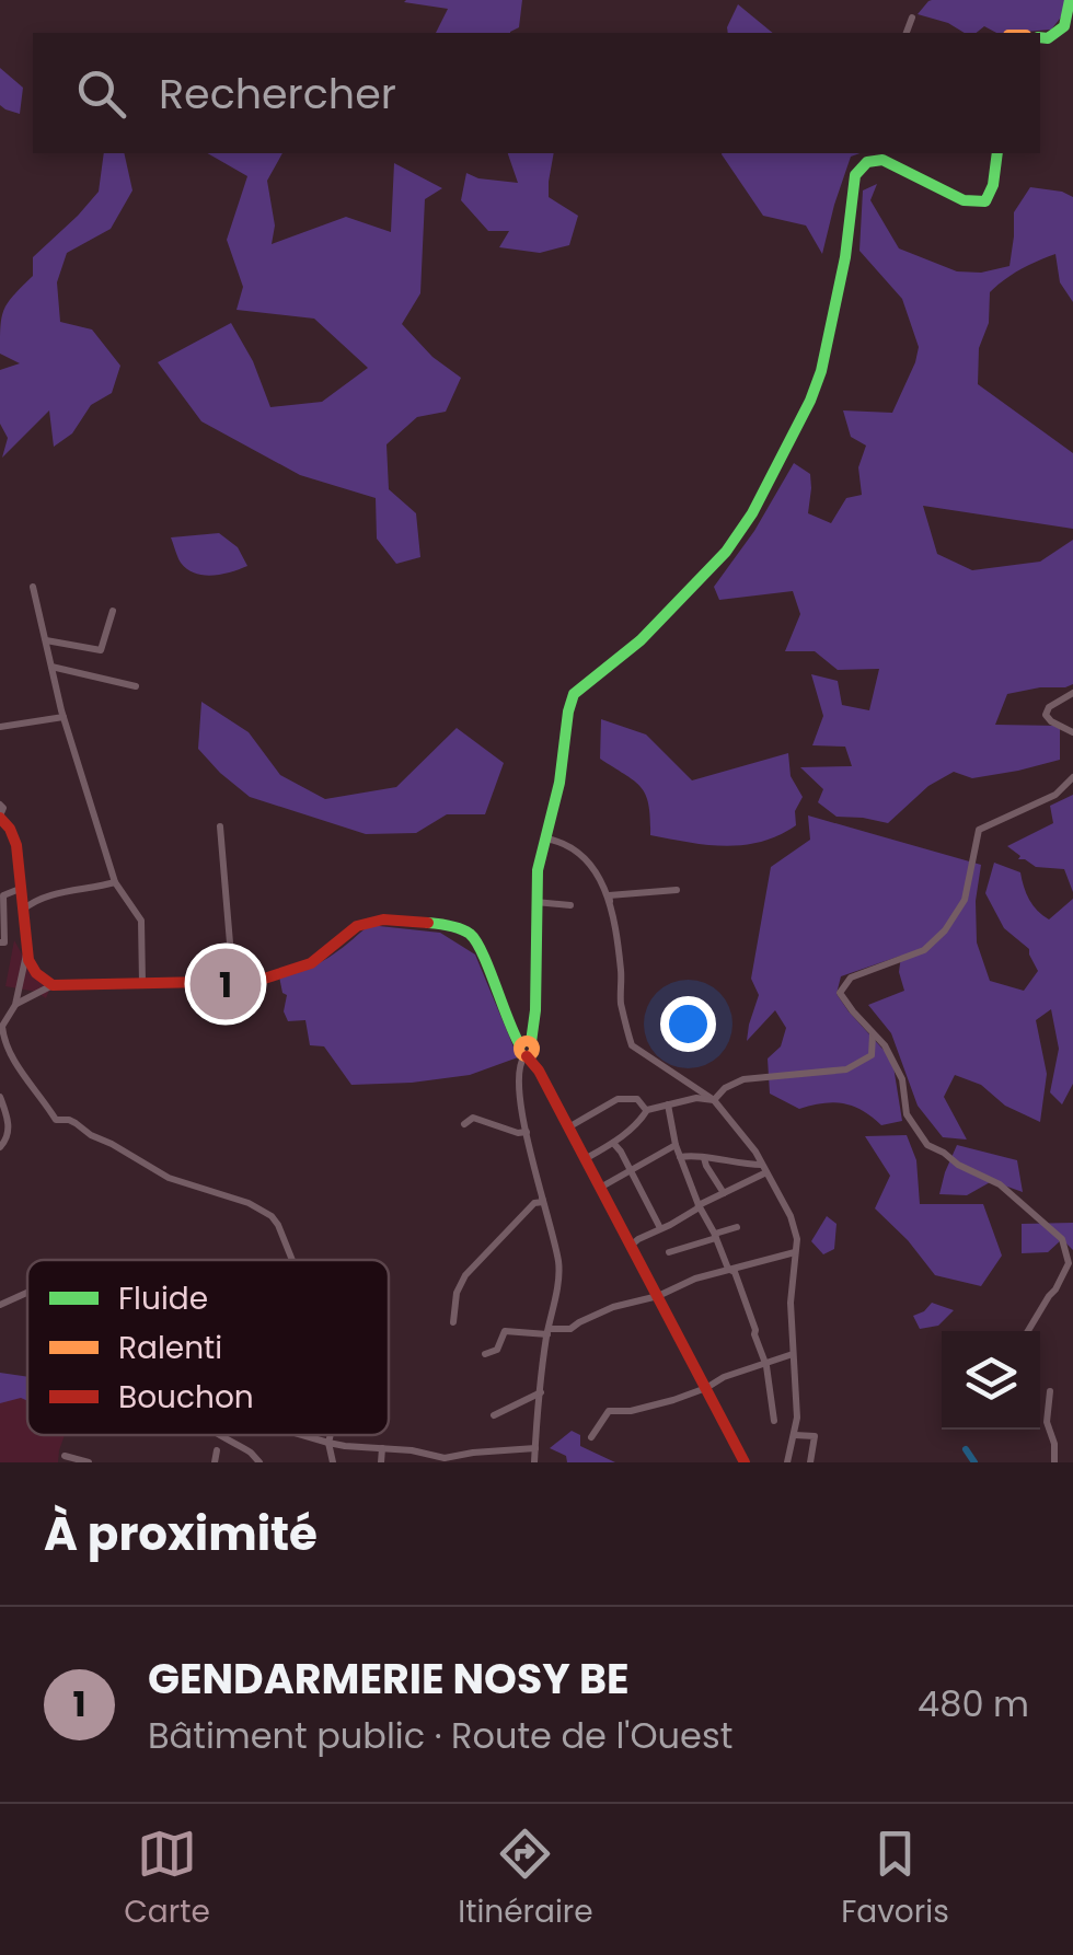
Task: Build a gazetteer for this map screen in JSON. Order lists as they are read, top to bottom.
{
  "legend": ["Fluide", "Ralenti", "Bouchon"],
  "page": {
    "search": "Rechercher",
    "pins": "1",
    "heading": "À proximité",
    "list": [
      {
        "mark": "1",
        "name": "GENDARMERIE NOSY BE",
        "note": "Bâtiment public · Route de l'Ouest",
        "value": "480 m"
      }
    ],
    "nav": ["Carte", "Itinéraire", "Favoris"]
  }
}
